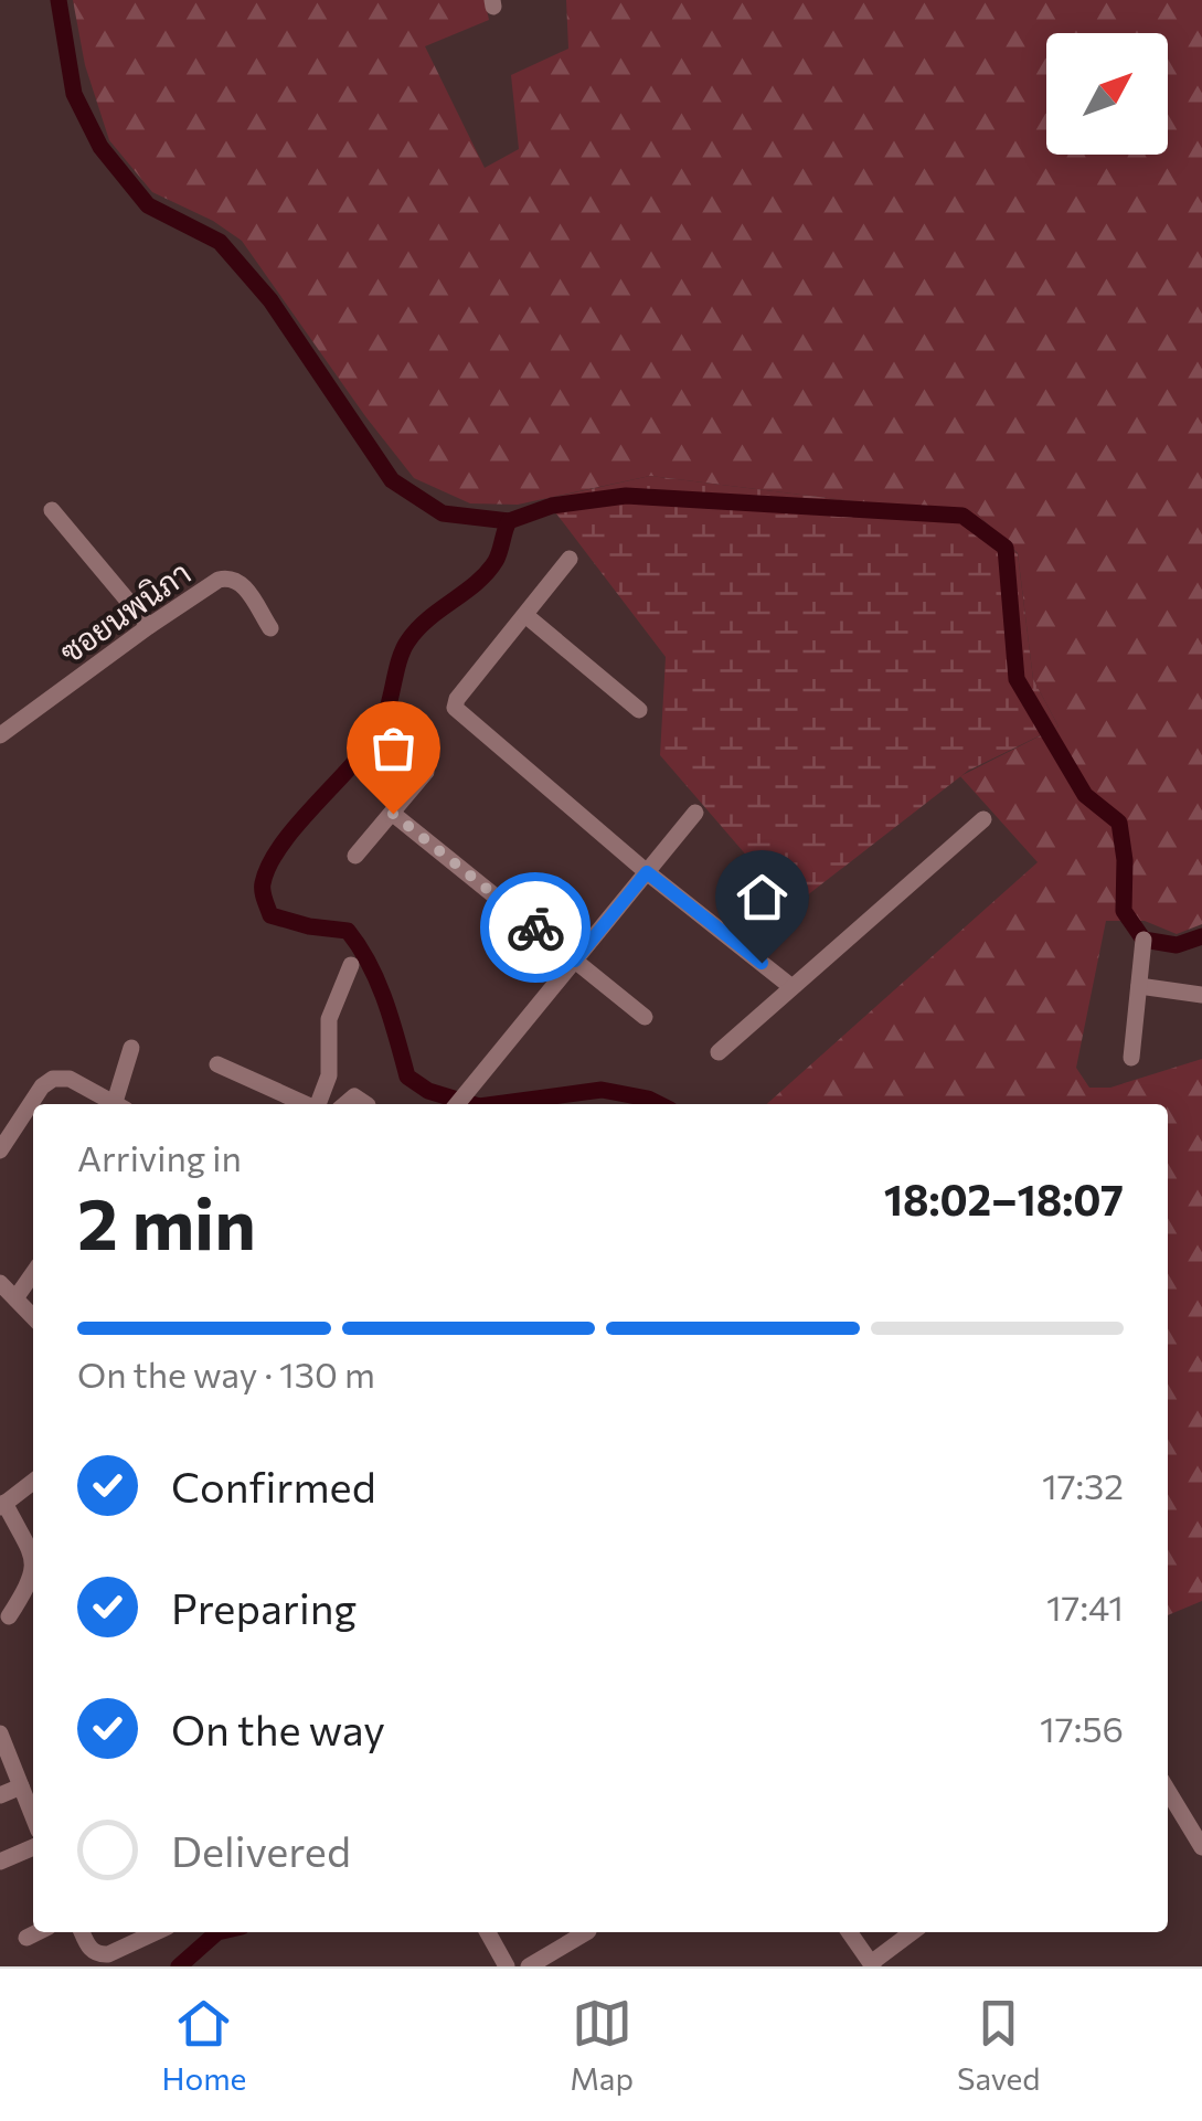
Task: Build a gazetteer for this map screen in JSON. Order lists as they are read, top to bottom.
{
  "streets": {
    "street": ["ซอยนพนิภา"]
  },
  "north": "top right",
  "page": {
    "heading": ["2 min", "Arriving in", "18:02–18:07"],
    "bar": "On the way · 130 m",
    "list": [
      ["Confirmed", "17:32"],
      ["Preparing", "17:41"],
      ["On the way", "17:56"],
      "Delivered"
    ],
    "tabs": ["Home", "Map", "Saved"]
  }
}
